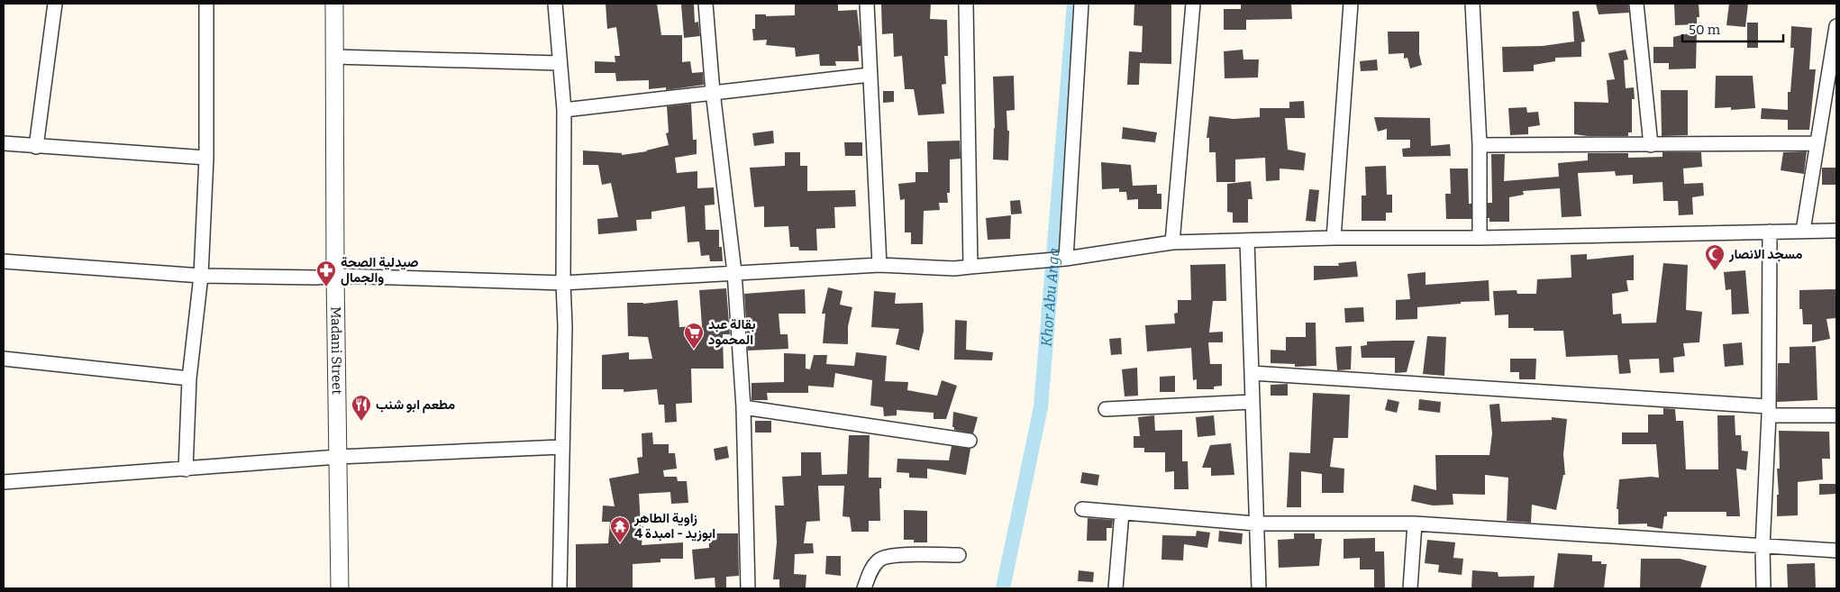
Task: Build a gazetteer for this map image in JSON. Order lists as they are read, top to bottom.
{
  "streets": {
    "street": ["Madani Street"]
  },
  "water": ["Khor Abu Anga"],
  "places": {
    "mosque": ["مسجد الانصار"],
    "pharmacy": ["صيدلية الصحة والجمال"],
    "supermarket": ["بقالة عبد المحمود"],
    "restaurant": ["مطعم ابو شنب"],
    "temple": ["زاوية الطاهر ابوزيد - امبدة 4"]
  },
  "scale_bar": "50 m"
}
